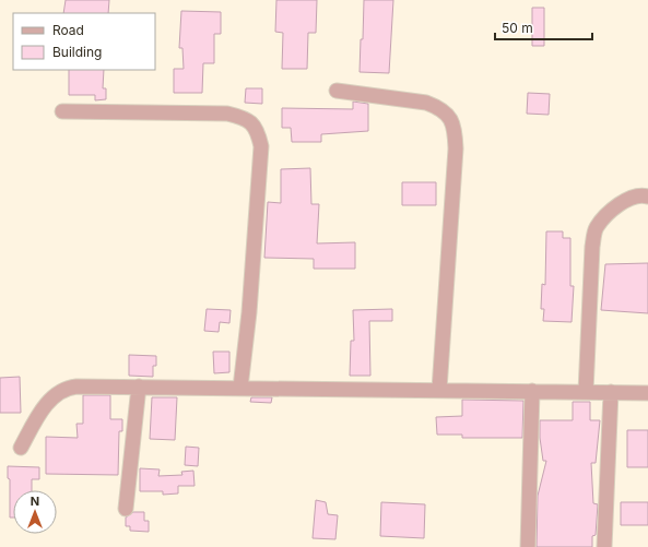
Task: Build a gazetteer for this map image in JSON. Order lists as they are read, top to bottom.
{
  "legend": ["Road", "Building"],
  "scale_bar": "50 m",
  "north": "top"
}
